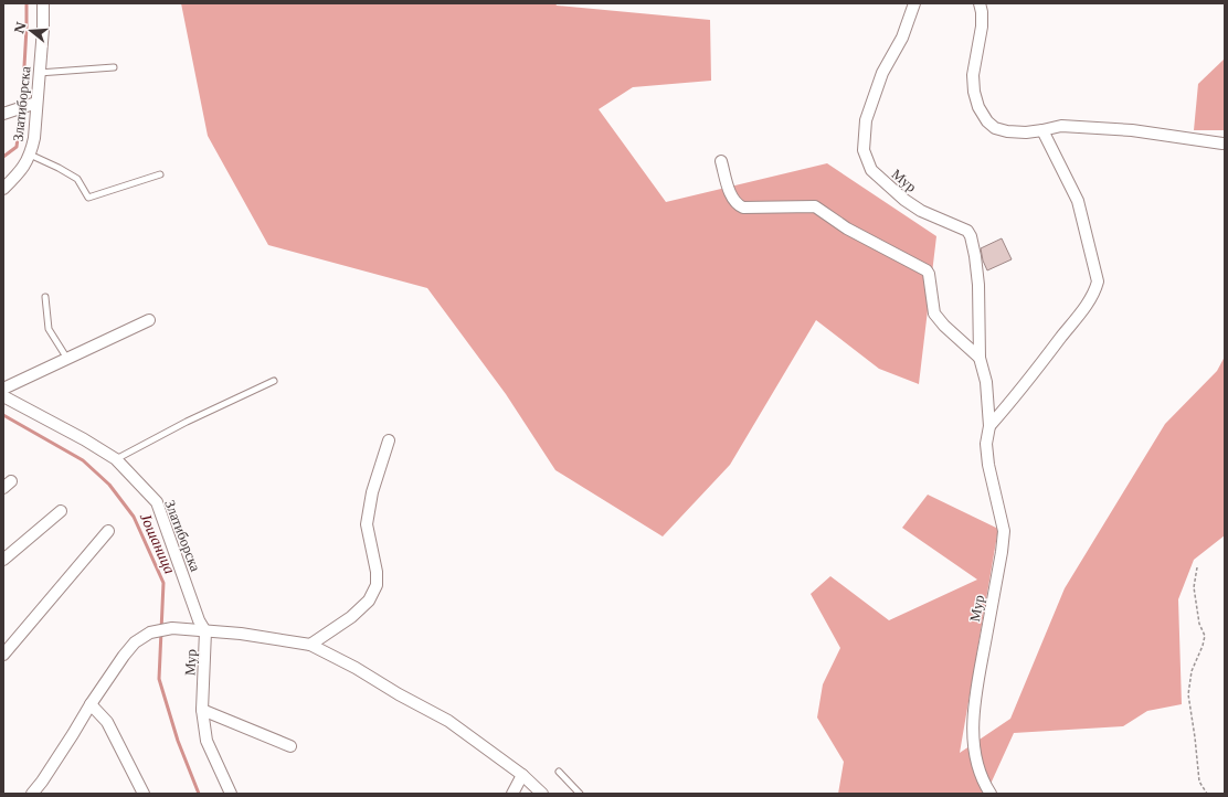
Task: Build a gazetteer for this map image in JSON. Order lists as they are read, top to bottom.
{
  "streets": {
    "street": ["Златиборска", "Мур"]
  },
  "crossings": [
    ["Златиборска", "Мур"]
  ],
  "water": ["Јошаница"],
  "north": "left"
}
